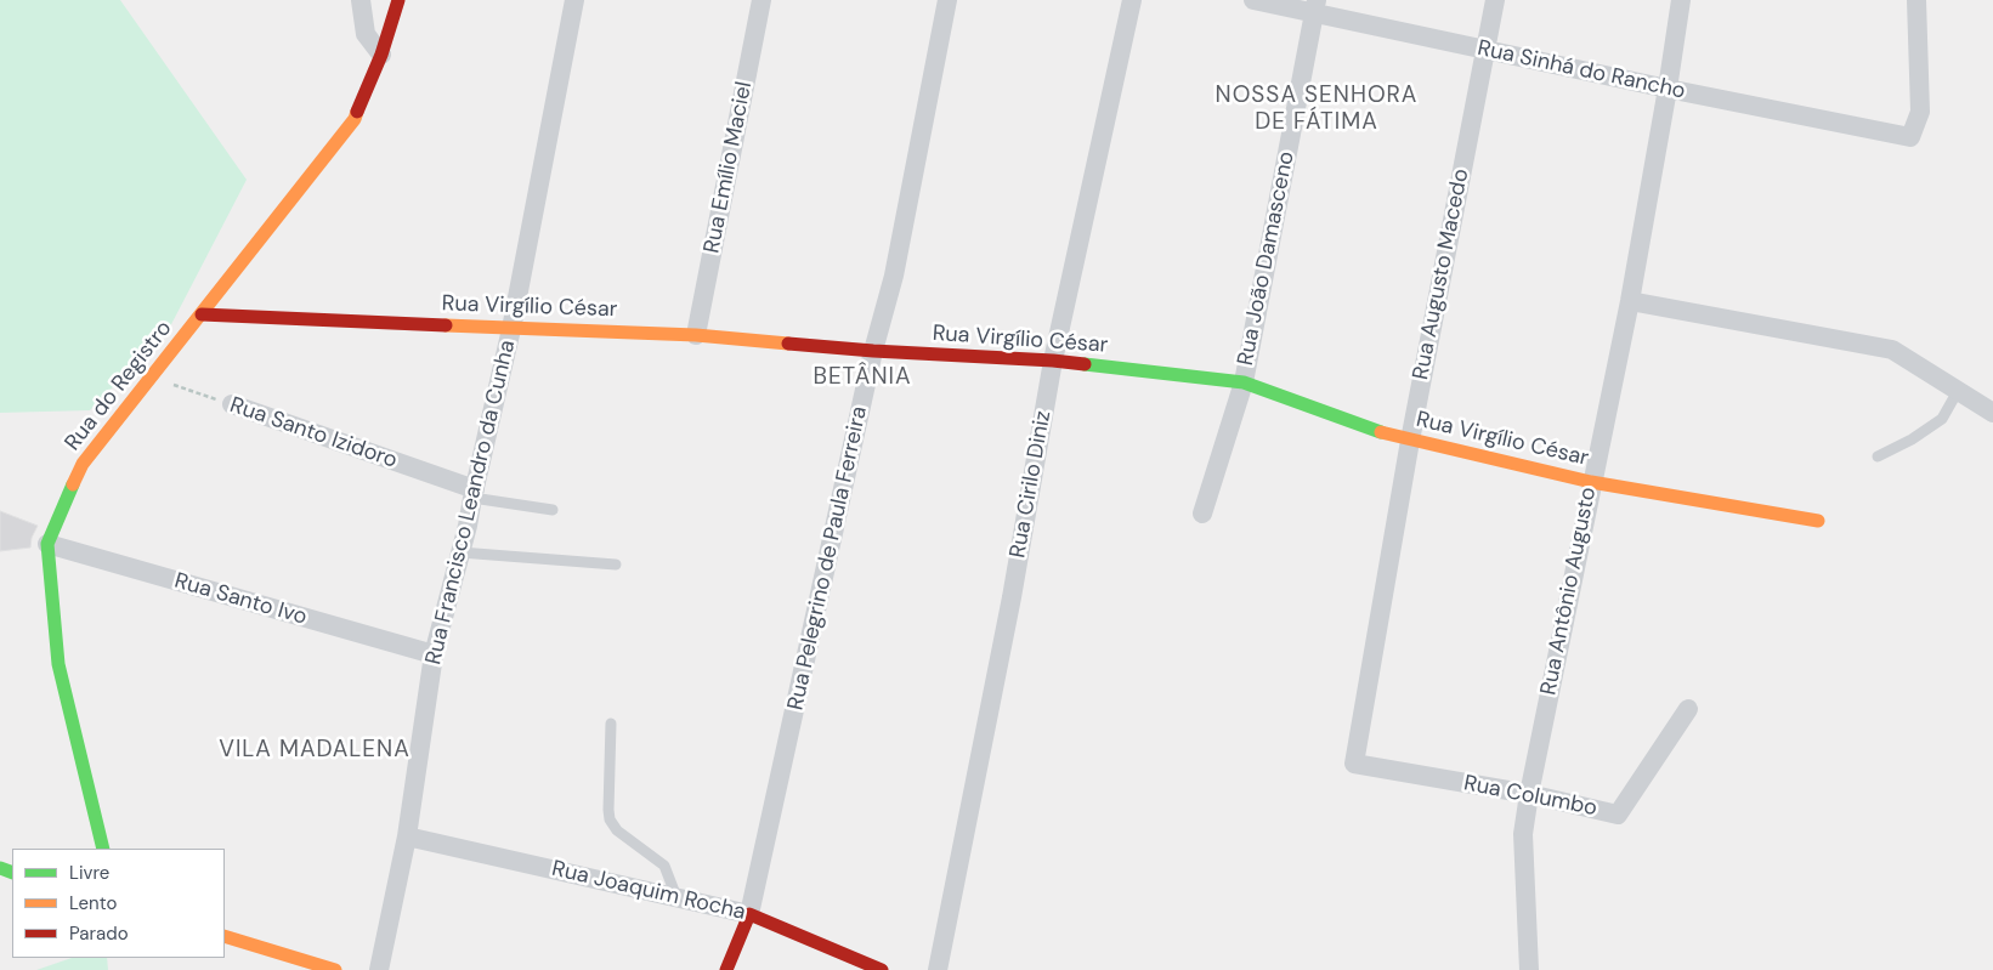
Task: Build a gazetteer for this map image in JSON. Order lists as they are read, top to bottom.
{
  "streets": {
    "street": [
      "Rua Sinhá do Rancho",
      "Rua Emílio Maciel",
      "Rua João Damasceno",
      "Rua Augusto Macedo",
      "Rua Virgílio César",
      "Rua do Registro",
      "Rua Santo Izidoro",
      "Rua Cirilo Diniz",
      "Rua Francisco Leandro da Cunha",
      "Rua Pelegrino de Paula Ferreira",
      "Rua Antônio Augusto",
      "Rua Santo Ivo",
      "Rua Columbo",
      "Rua Joaquim Rocha"
    ]
  },
  "crossings": [
    ["Rua Sinhá do Rancho", "Rua João Damasceno"],
    ["Rua Sinhá do Rancho", "Rua Augusto Macedo"],
    ["Rua Sinhá do Rancho", "Rua Antônio Augusto"],
    ["Rua Emílio Maciel", "Rua Virgílio César"],
    ["Rua João Damasceno", "Rua Virgílio César"],
    ["Rua Augusto Macedo", "Rua Virgílio César"],
    ["Rua Augusto Macedo", "Rua Columbo"],
    ["Rua Virgílio César", "Rua do Registro"],
    ["Rua Virgílio César", "Rua Cirilo Diniz"],
    ["Rua Virgílio César", "Rua Francisco Leandro da Cunha"],
    ["Rua Virgílio César", "Rua Pelegrino de Paula Ferreira"],
    ["Rua Virgílio César", "Rua Antônio Augusto"],
    ["Rua do Registro", "Rua Santo Izidoro"],
    ["Rua do Registro", "Rua Santo Ivo"],
    ["Rua Santo Izidoro", "Rua Francisco Leandro da Cunha"],
    ["Rua Francisco Leandro da Cunha", "Rua Santo Ivo"],
    ["Rua Francisco Leandro da Cunha", "Rua Joaquim Rocha"],
    ["Rua Pelegrino de Paula Ferreira", "Rua Joaquim Rocha"],
    ["Rua Antônio Augusto", "Rua Columbo"]
  ],
  "districts": ["NOSSA SENHORA DE FÁTIMA", "BETÂNIA", "VILA MADALENA"],
  "legend": ["Livre", "Lento", "Parado"]
}
